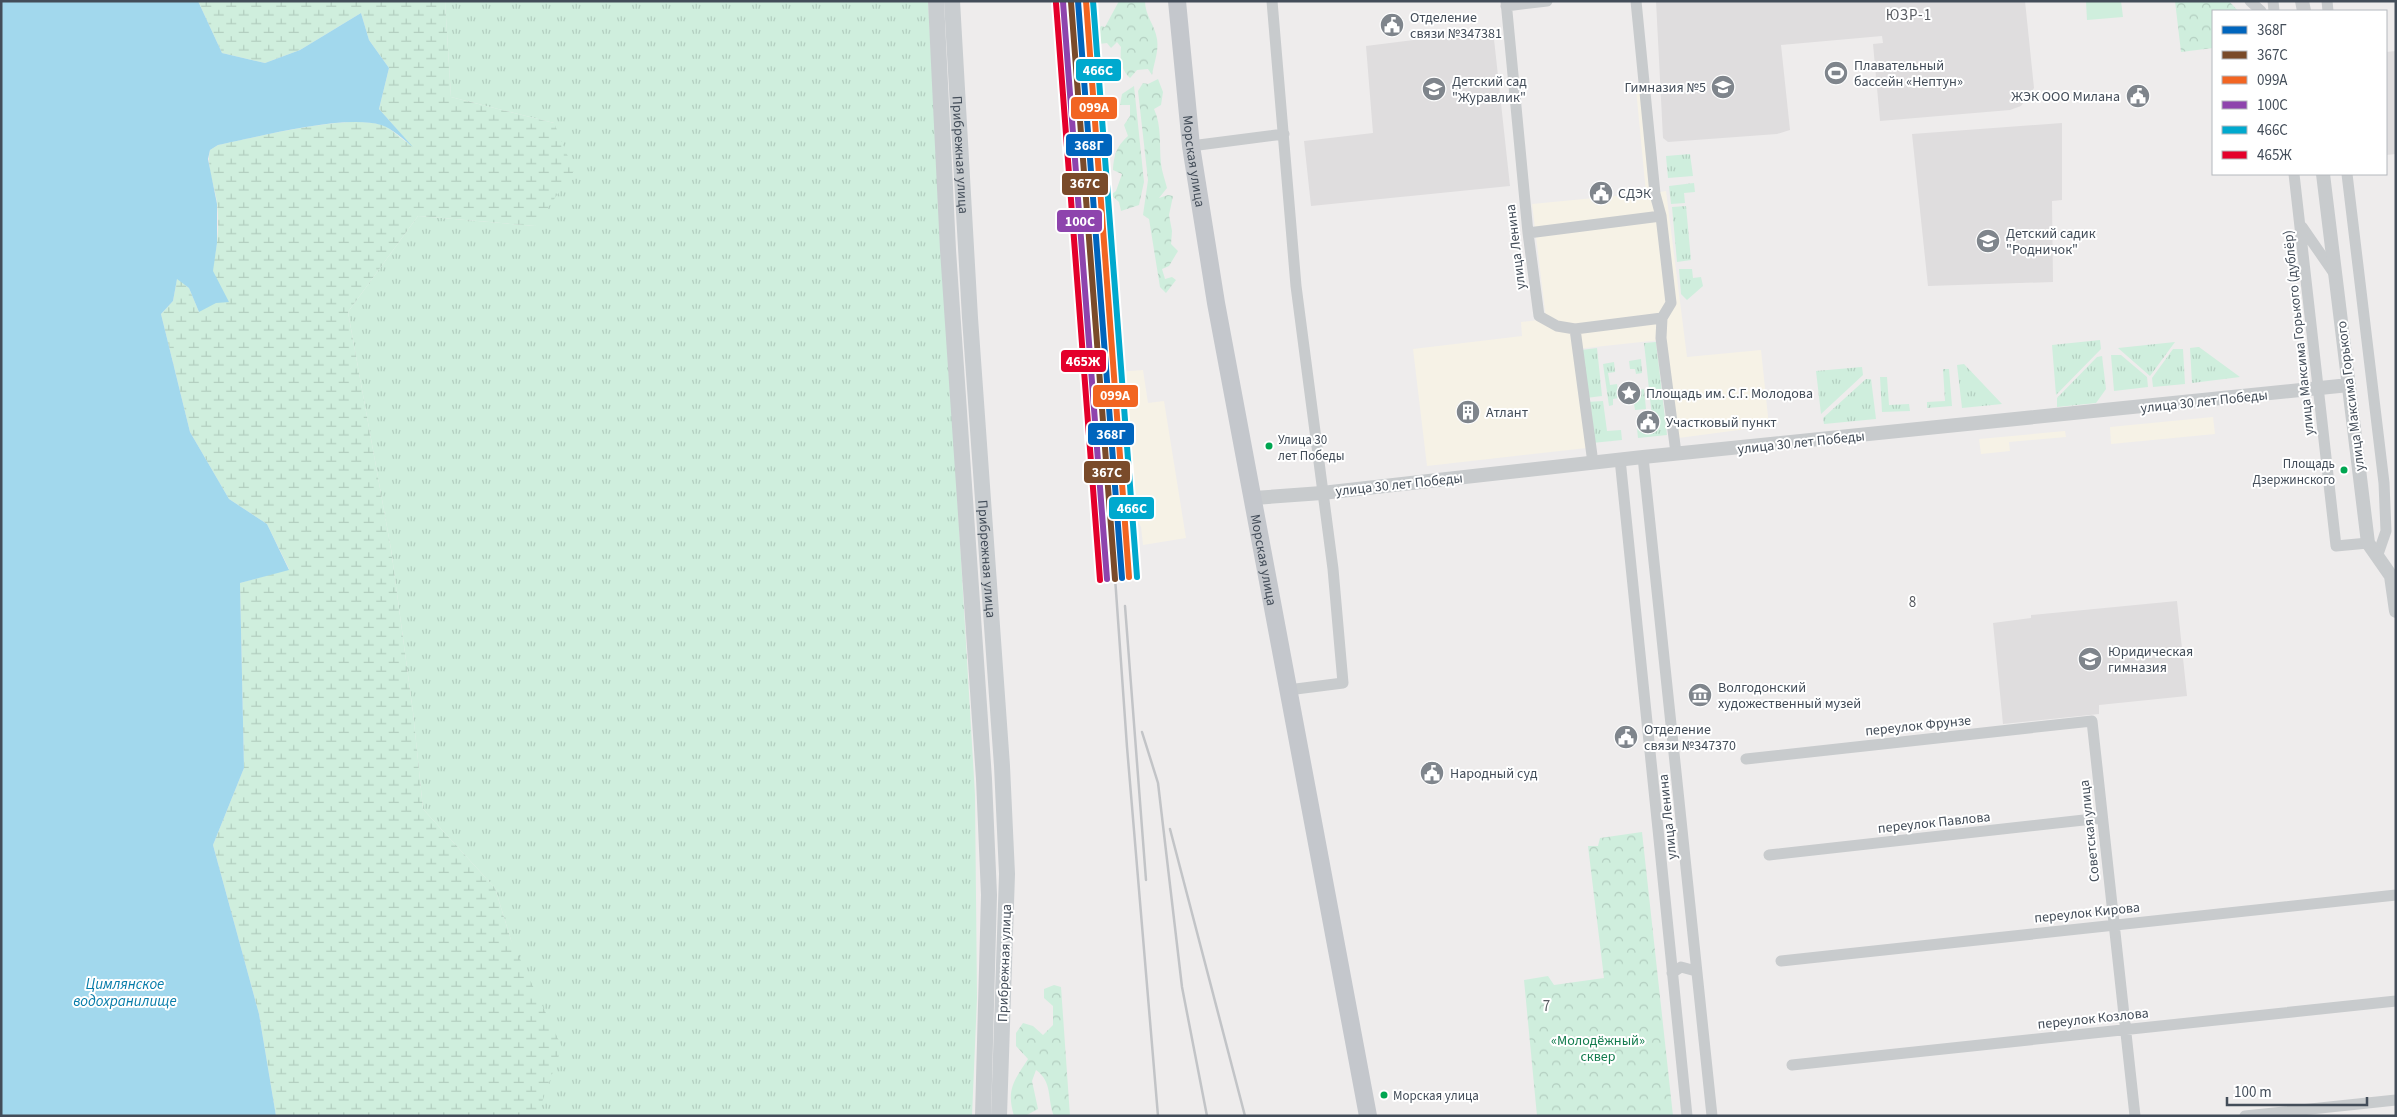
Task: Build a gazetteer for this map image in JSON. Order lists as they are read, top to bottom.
{
  "streets": {
    "main road": ["Прибрежная улица", "Морская улица"],
    "street": [
      "улица Ленина",
      "улица Максима Горького (дублёр)",
      "улица Максима Горького",
      "улица 30 лет Победы",
      "переулок Фрунзе",
      "переулок Павлова",
      "Советская улица",
      "переулок Кирова",
      "переулок Козлова"
    ]
  },
  "crossings": [
    ["Морская улица", "улица 30 лет Победы"],
    ["улица Ленина", "улица 30 лет Победы"],
    ["улица Максима Горького (дублёр)", "улица Максима Горького"],
    ["улица Максима Горького (дублёр)", "улица 30 лет Победы"],
    ["улица Максима Горького", "улица 30 лет Победы"],
    ["переулок Фрунзе", "Советская улица"],
    ["переулок Павлова", "Советская улица"],
    ["Советская улица", "переулок Кирова"],
    ["Советская улица", "переулок Козлова"]
  ],
  "districts": ["ЮЗР-1", "8", "7"],
  "water": ["Цимлянское водохранилище"],
  "parks": ["«Молодёжный» сквер"],
  "places": {
    "public building": [
      "Отделение связи №347381",
      "ЖЭК ООО Милана",
      "СДЭК",
      "Участковый пункт",
      "Отделение связи №347370",
      "Народный суд"
    ],
    "sports": ["Плавательный бассейн «Нептун»"],
    "school or university": [
      "Гимназия №5",
      "Детский сад \"Журавлик\"",
      "Детский садик \"Родничок\"",
      "Юридическая гимназия"
    ],
    "place": ["Площадь им. С.Г. Молодова"],
    "building": ["Атлант"],
    "other": ["Улица 30 лет Победы", "Площадь Дзержинского", "Морская улица"],
    "museum": ["Волгодонский художественный музей"]
  },
  "lines": [
    "transit line 368Г",
    "transit line 099А",
    "transit line 466С",
    "transit line 367С",
    "transit line 100C",
    "transit line 465Ж"
  ],
  "legend": [
    "368Г",
    "367С",
    "099А",
    "100C",
    "466С",
    "465Ж"
  ],
  "scale_bar": "100 m"
}
